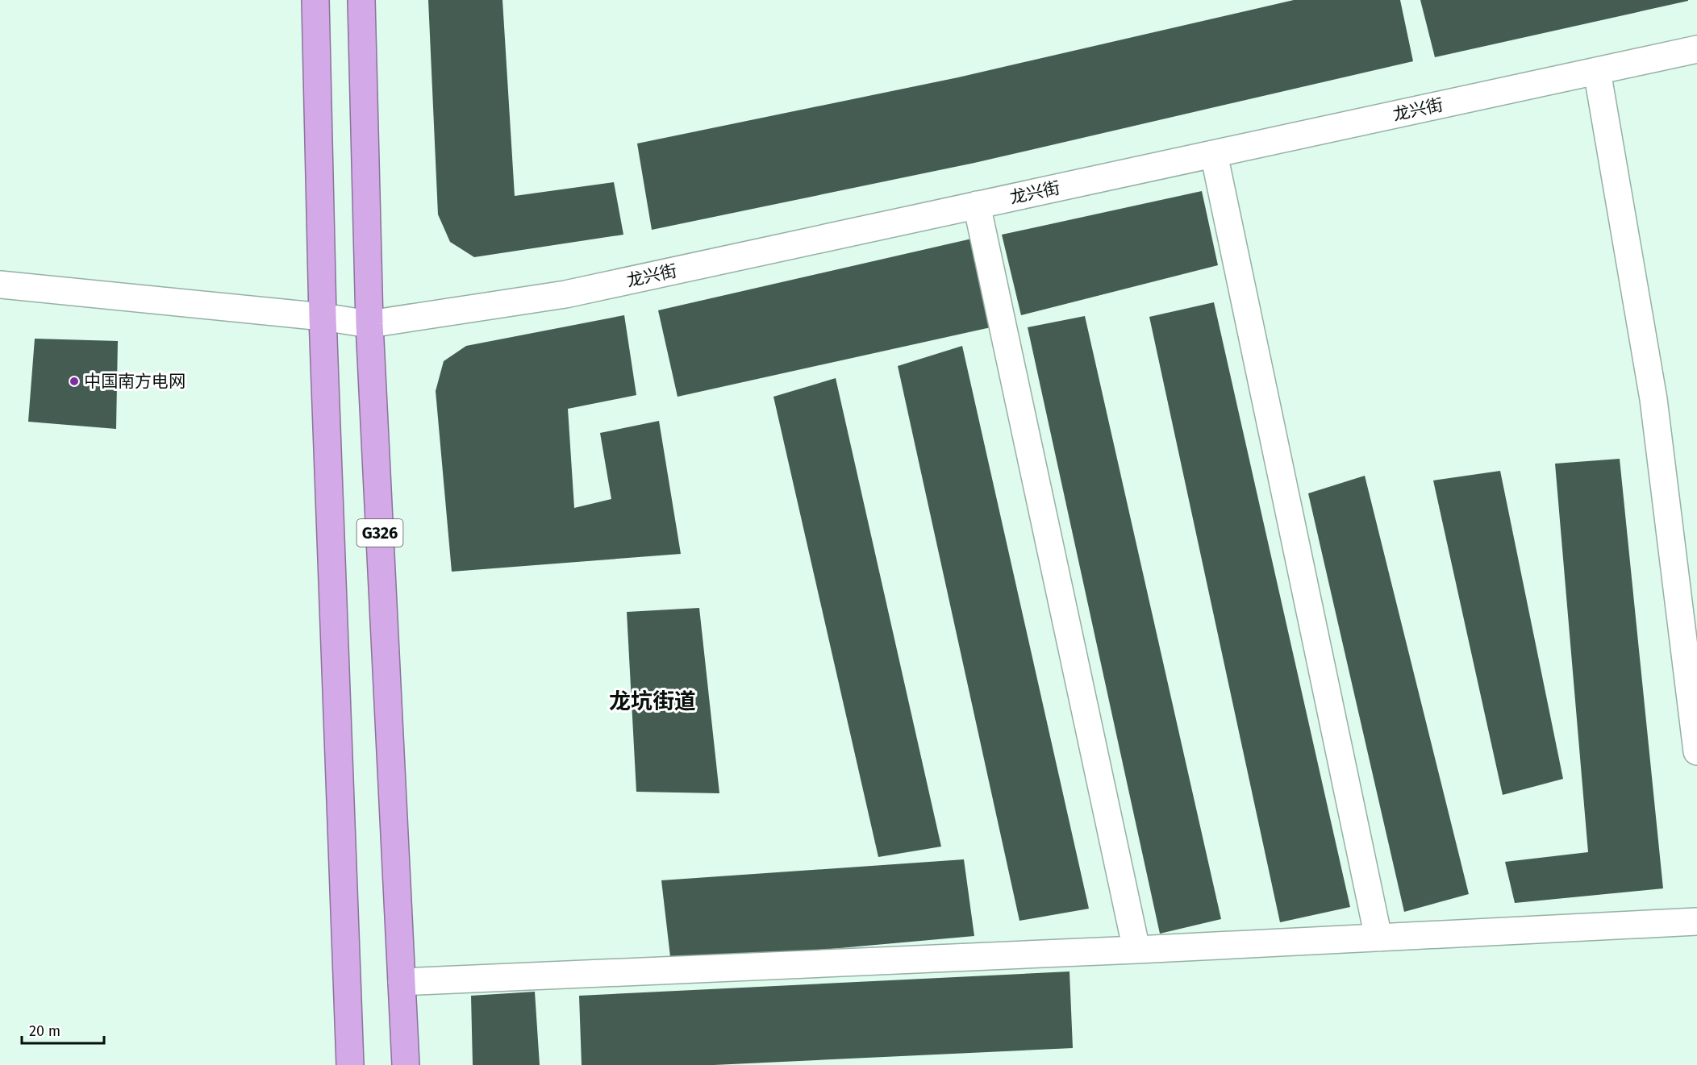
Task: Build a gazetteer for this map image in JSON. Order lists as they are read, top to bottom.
{
  "streets": {
    "highway": ["G326"],
    "street": ["龙兴街"]
  },
  "crossings": [
    ["龙兴街", "G326"]
  ],
  "districts": ["龙坑街道"],
  "places": ["中国南方电网"],
  "scale_bar": "20 m"
}
